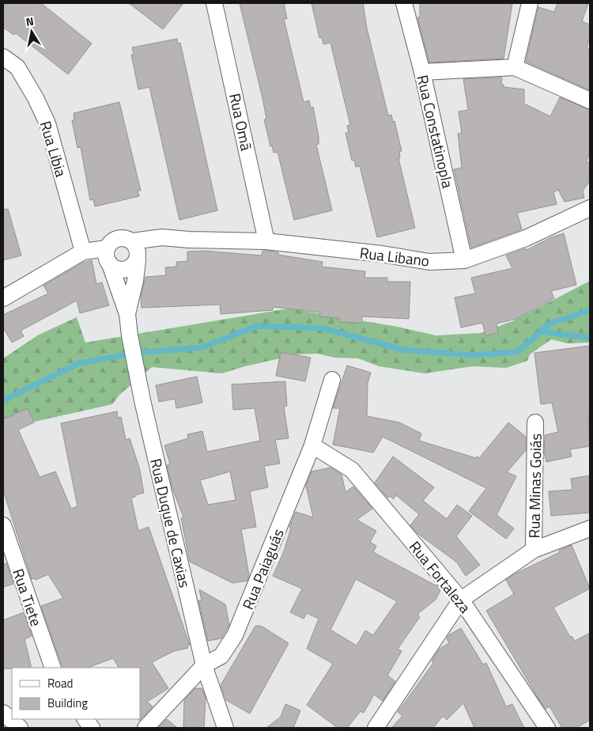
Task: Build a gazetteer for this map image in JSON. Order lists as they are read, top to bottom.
{
  "streets": {
    "street": [
      "Rua Omã",
      "Rua Constatinopla",
      "Rua Libia",
      "Rua Libano",
      "Rua Minas Goiás",
      "Rua Duque de Caxias",
      "Rua Paiaguás",
      "Rua Fortaleza",
      "Rua Tiete"
    ]
  },
  "crossings": [
    ["Rua Omã", "Rua Libano"],
    ["Rua Constatinopla", "Rua Libano"],
    ["Rua Libia", "Rua Libano"],
    ["Rua Libano", "Rua Duque de Caxias"],
    ["Rua Duque de Caxias", "Rua Paiaguás"],
    ["Rua Paiaguás", "Rua Fortaleza"]
  ],
  "legend": ["Road", "Building"],
  "north": "top"
}
